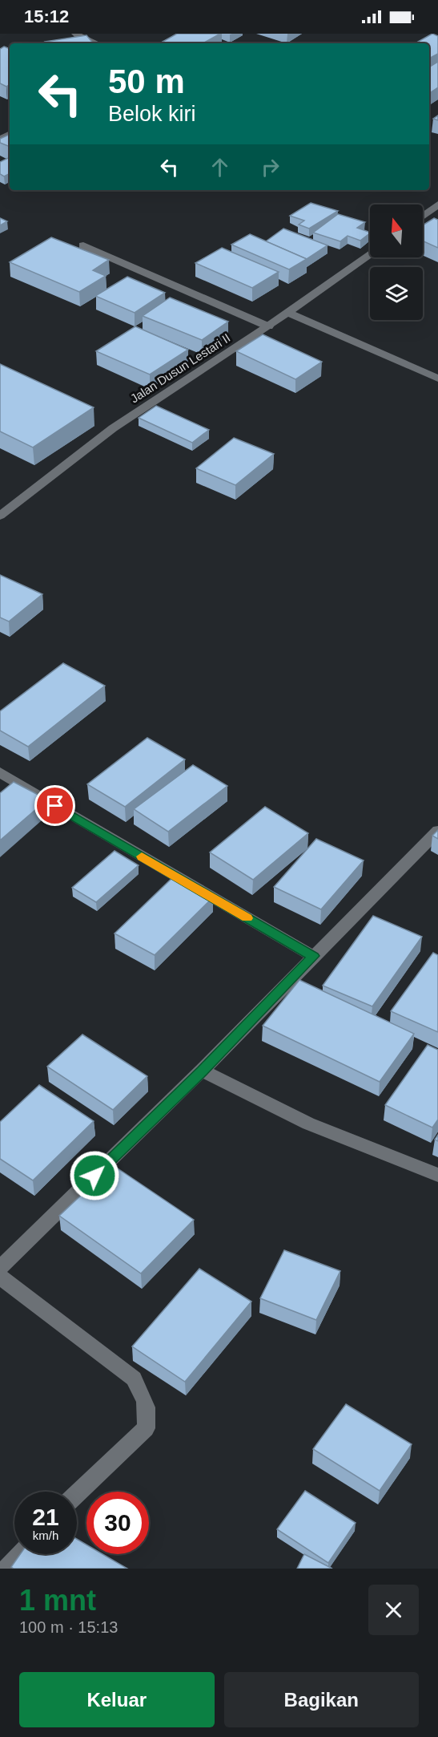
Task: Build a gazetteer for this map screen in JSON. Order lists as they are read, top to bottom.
{
  "streets": {
    "street": ["Jalan Dusun Lestari II"]
  },
  "north": "top",
  "page": {
    "status": "15:12",
    "turn": ["50 m", "Belok kiri"],
    "speed": "21 km/h",
    "limit": "30",
    "heading": ["1 mnt", "100 m · 15:13"],
    "buttons": ["Keluar", "Bagikan"]
  }
}
